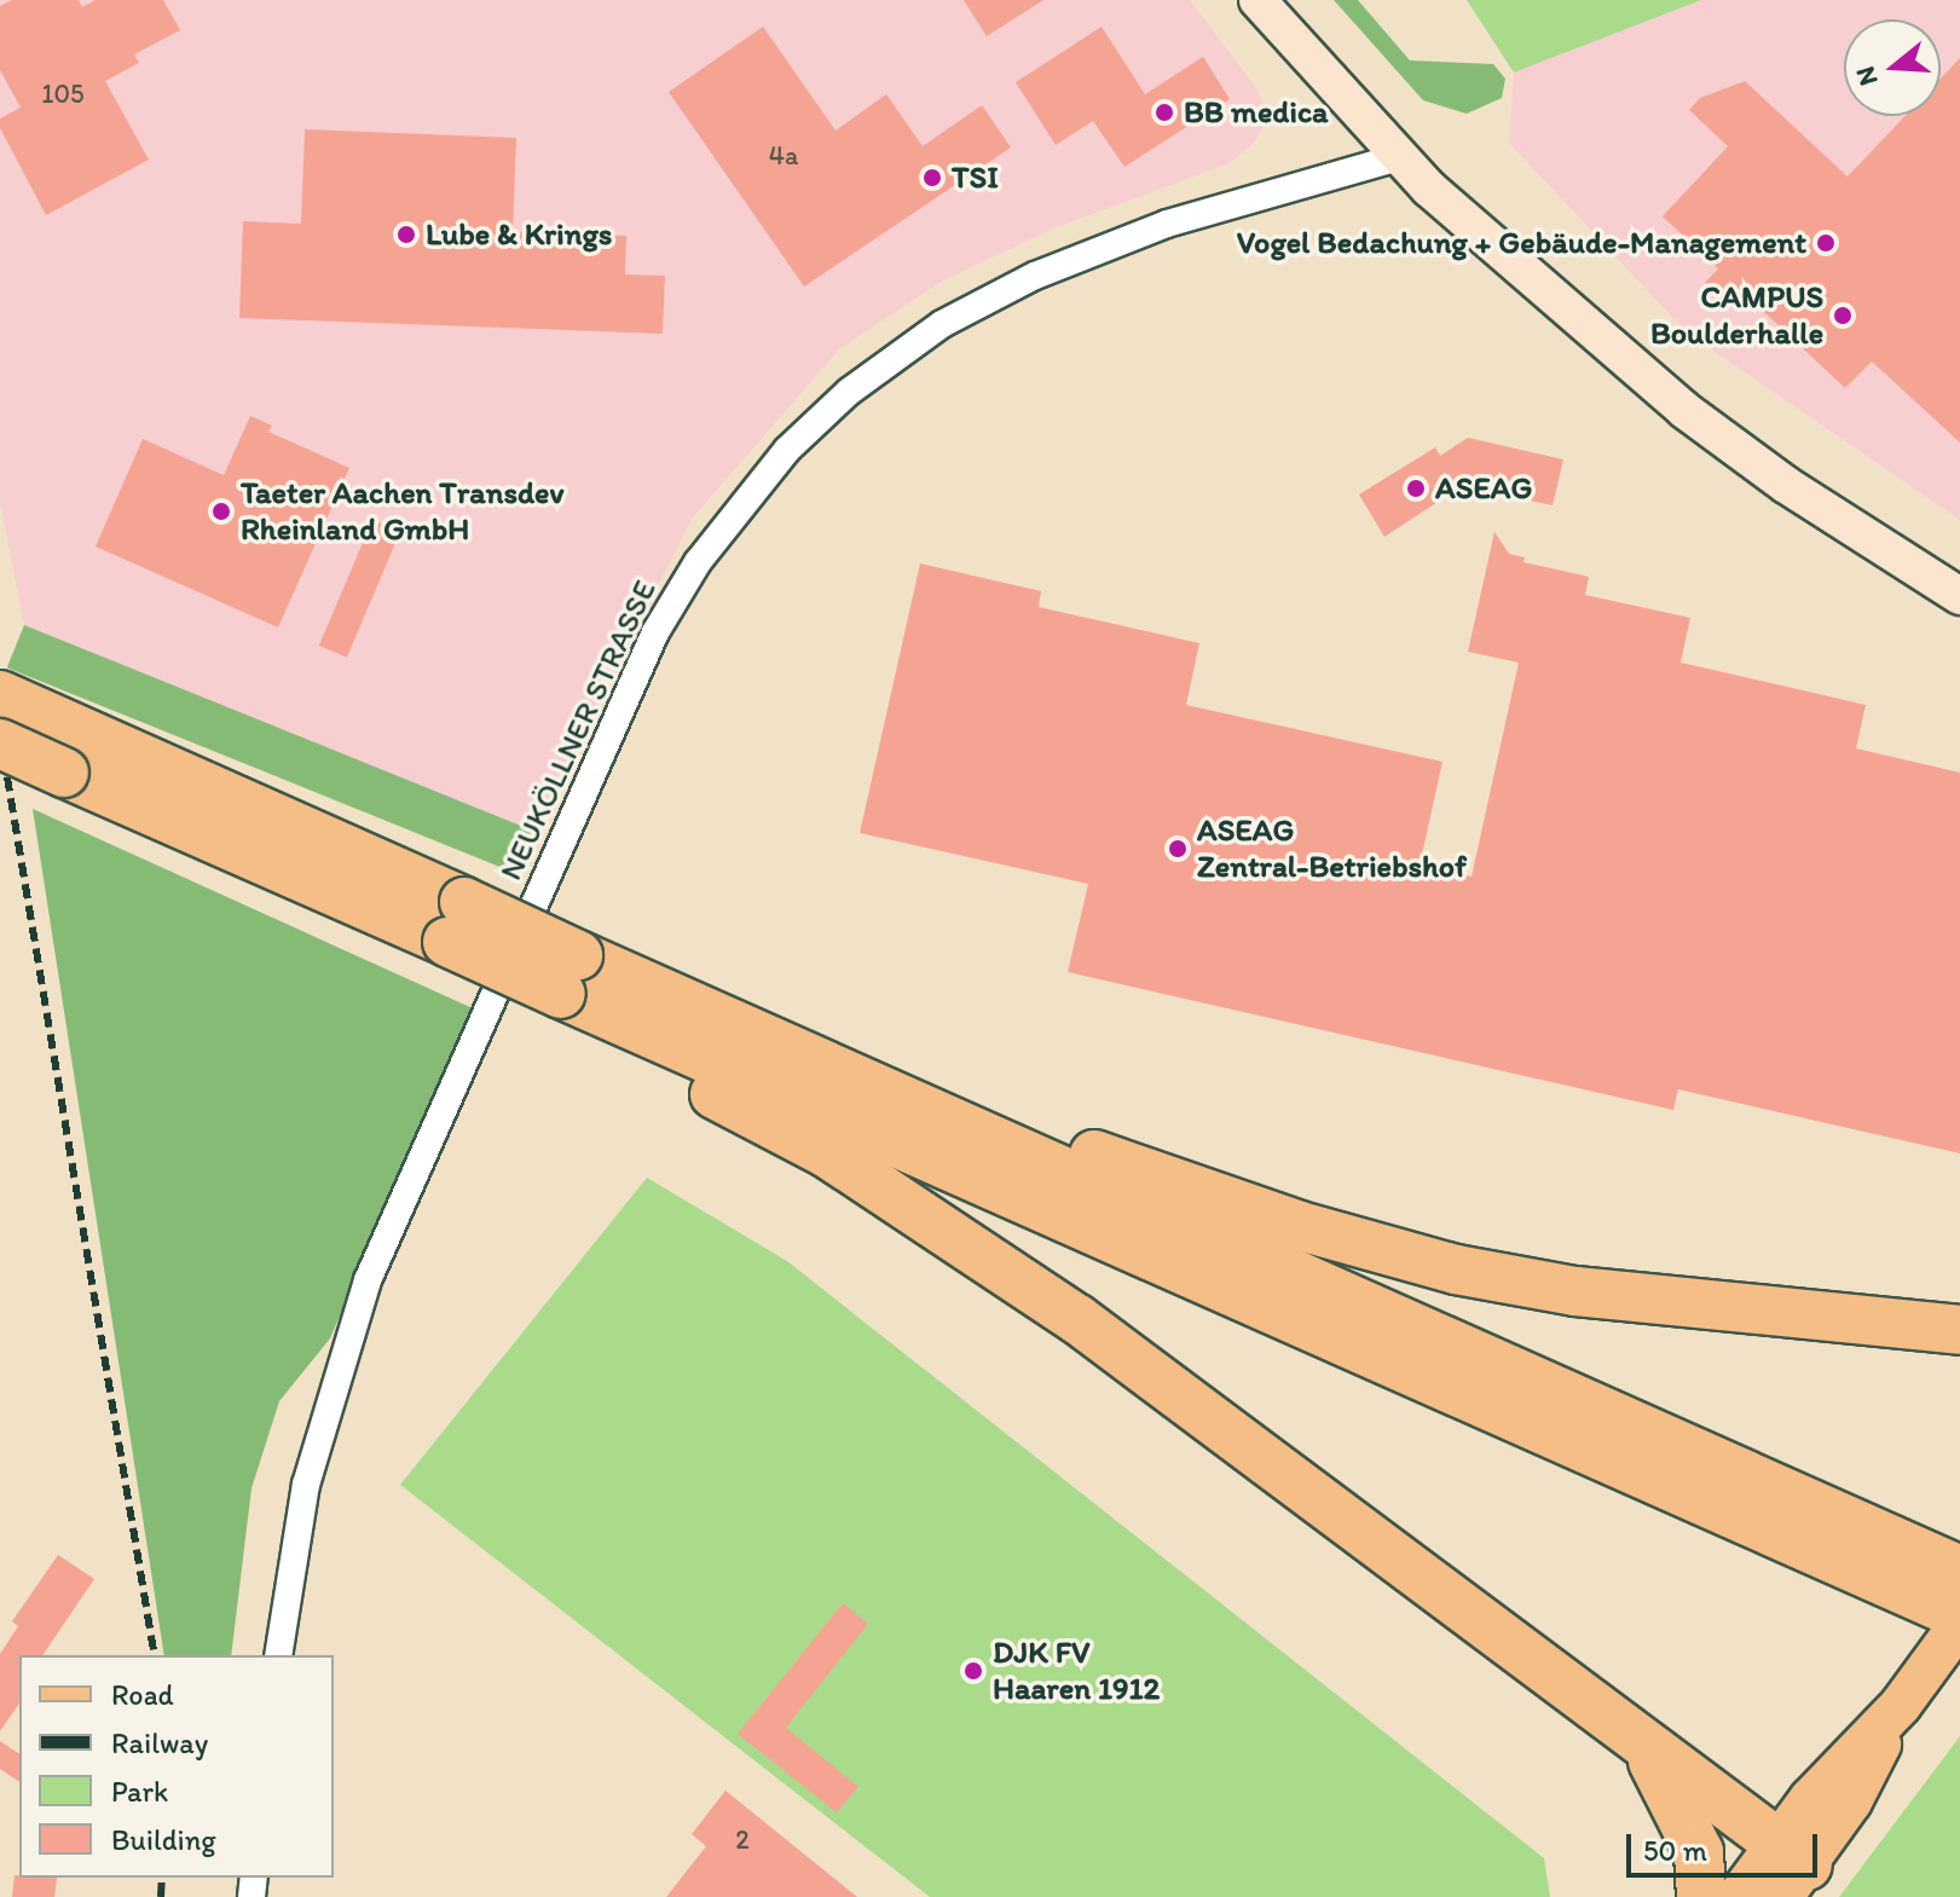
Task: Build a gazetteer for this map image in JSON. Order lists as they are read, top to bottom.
{
  "streets": {
    "street": ["NEUKÖLLNER STRASSE"]
  },
  "places": [
    "BB medica",
    "TSI",
    "Lube & Krings",
    "Vogel Bedachung + Gebäude-Management",
    "CAMPUS Boulderhalle",
    "ASEAG",
    "Taeter Aachen Transdev Rheinland GmbH",
    "ASEAG Zentral-Betriebshof",
    "DJK FV Haaren 1912"
  ],
  "house_numbers": ["105", "4a", "2"],
  "legend": [
    "Road",
    "Railway",
    "Park",
    "Building"
  ],
  "scale_bar": "50 m",
  "north": "left"
}
